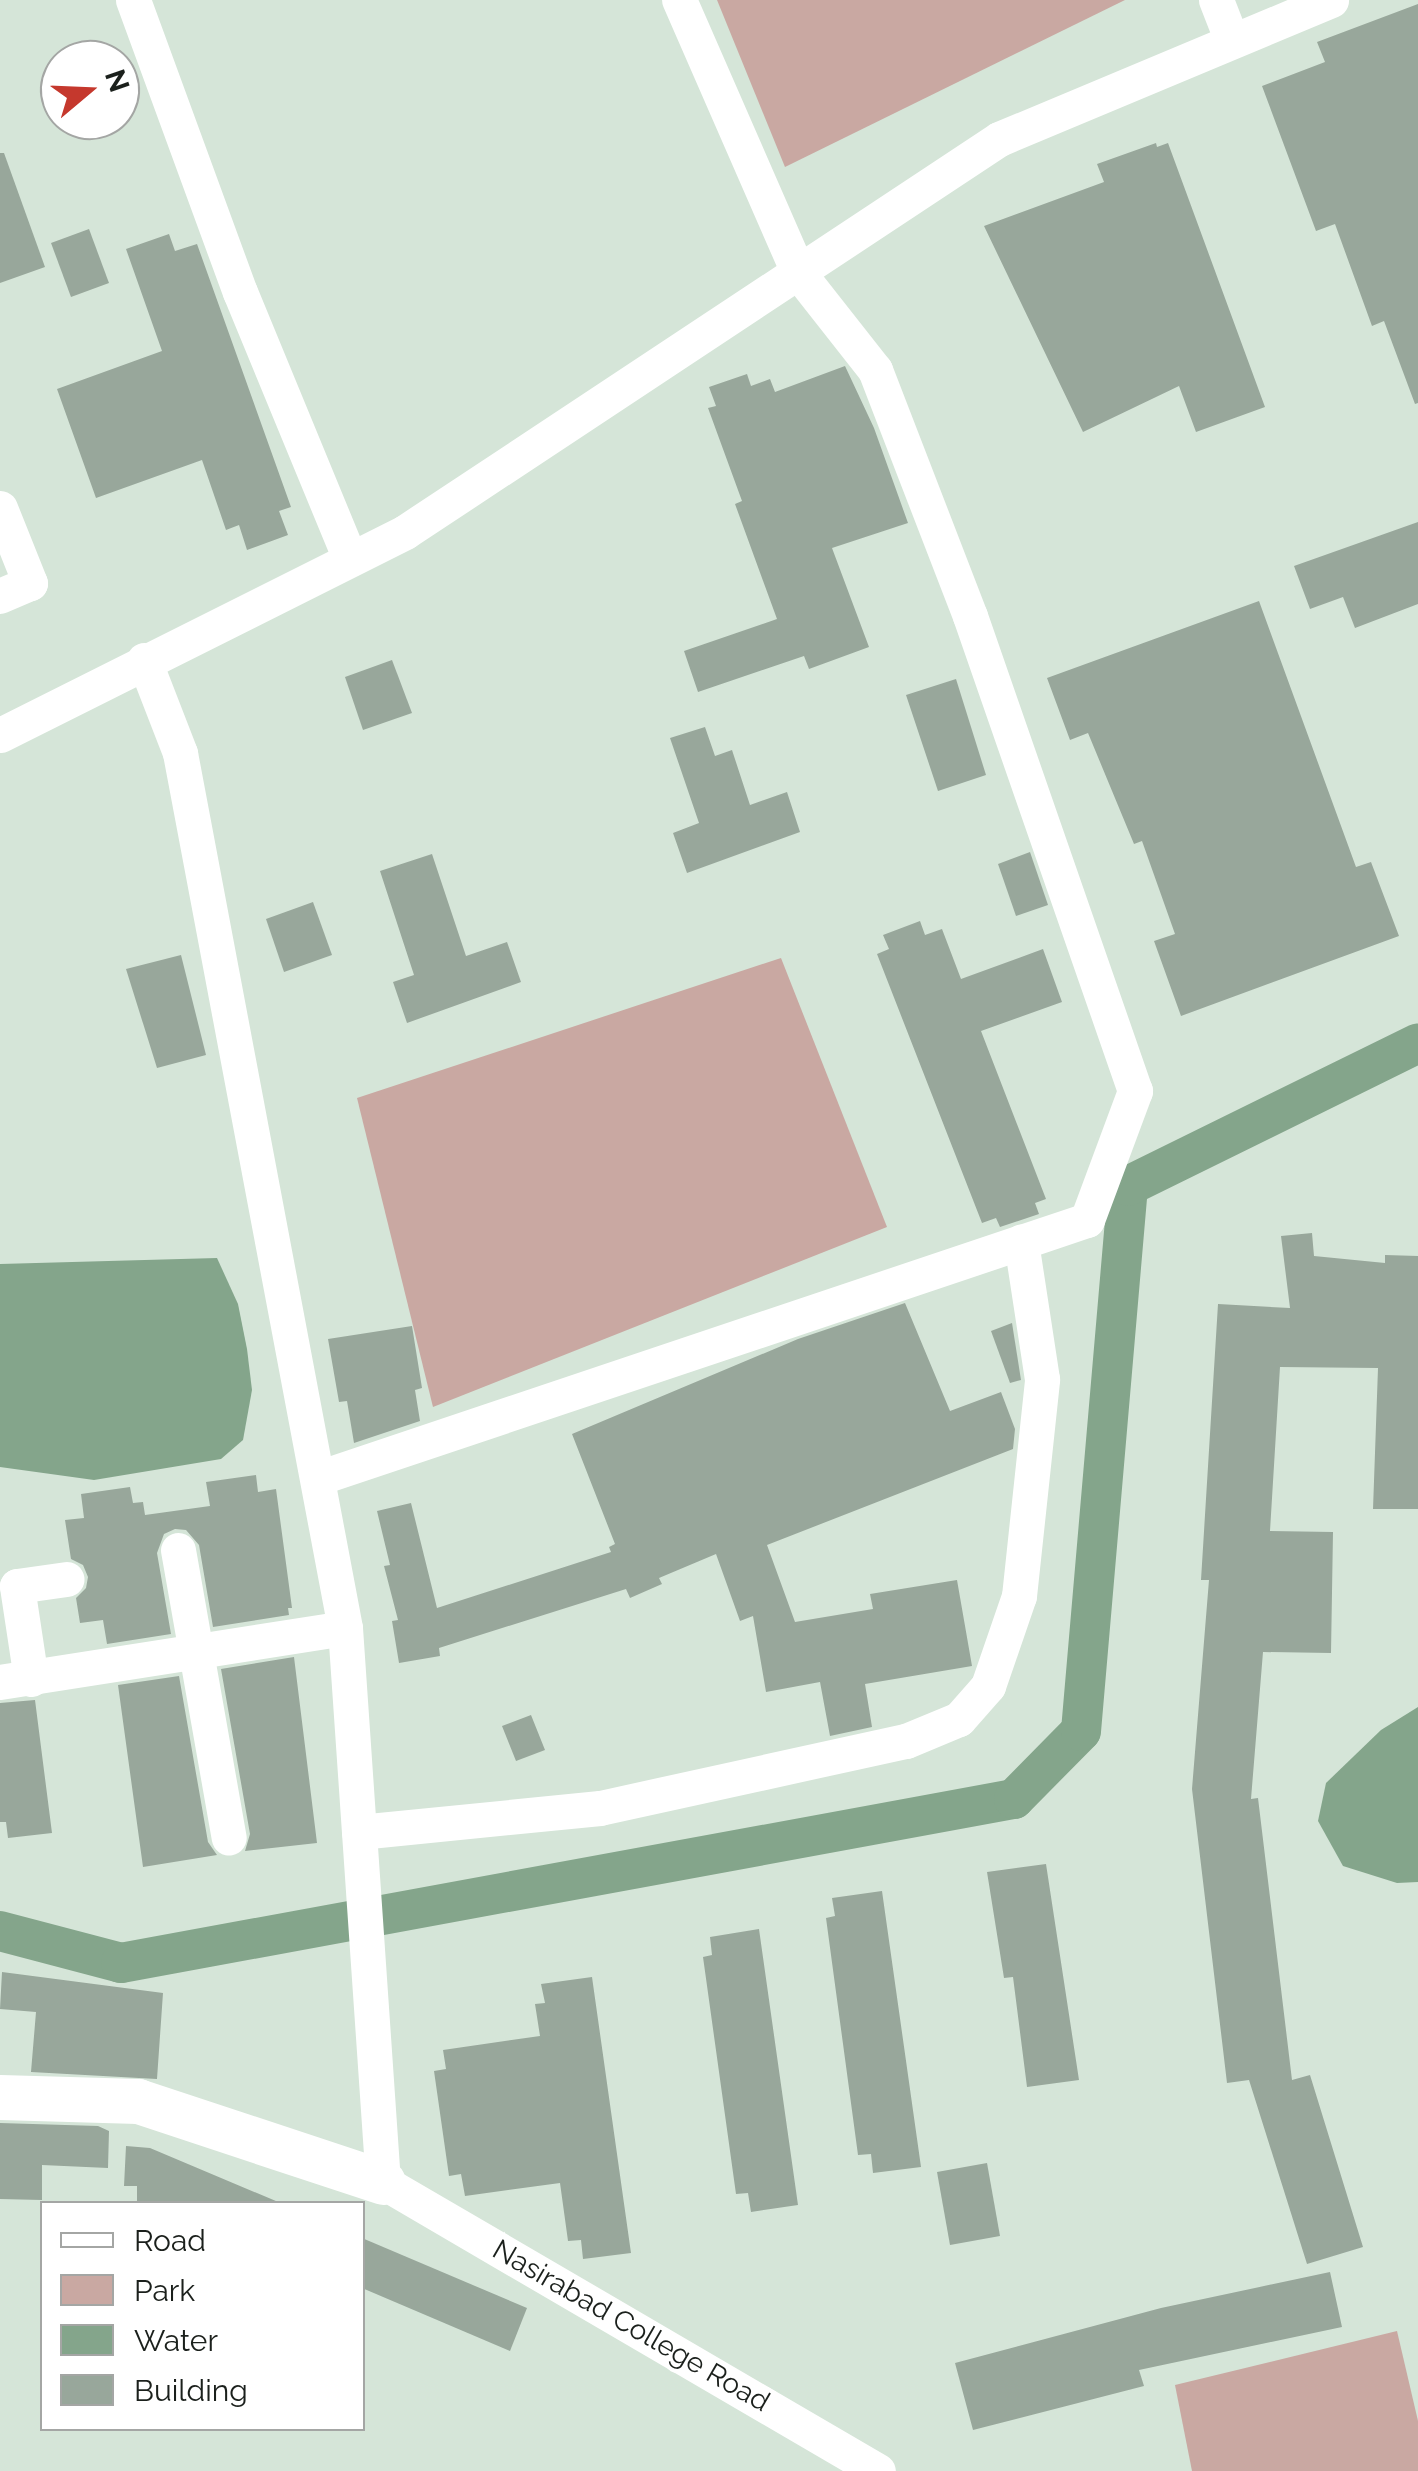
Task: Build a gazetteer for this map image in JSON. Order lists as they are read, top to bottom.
{
  "streets": {
    "street": ["Nasirabad College Road"]
  },
  "legend": [
    "Road",
    "Park",
    "Water",
    "Building"
  ],
  "north": "right"
}
